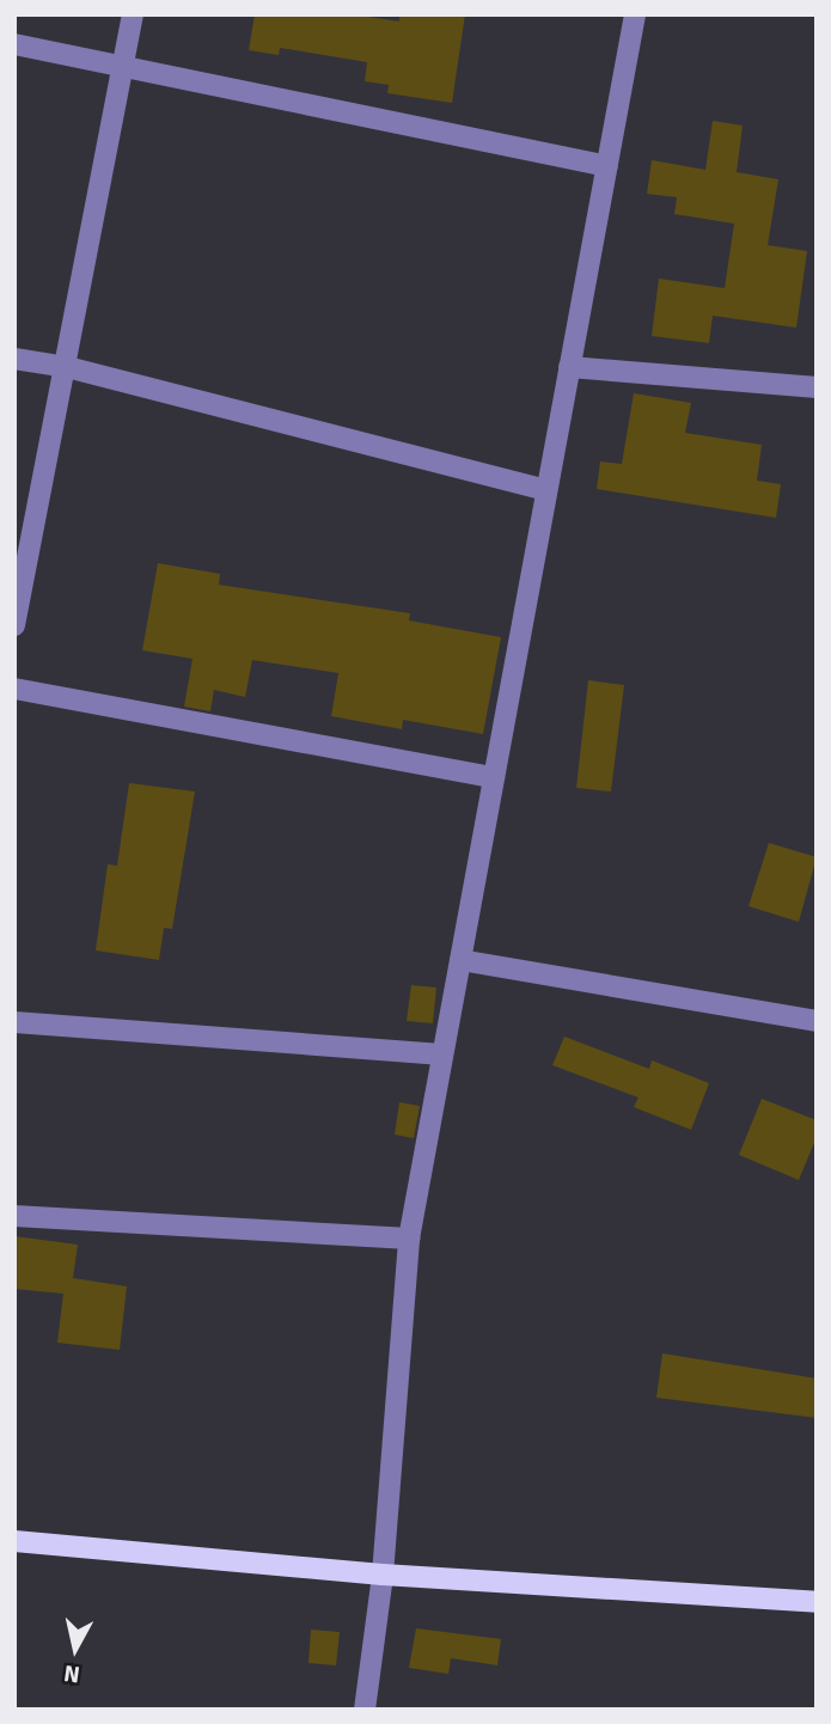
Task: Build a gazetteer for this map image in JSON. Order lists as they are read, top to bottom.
{
  "north": "bottom"
}
